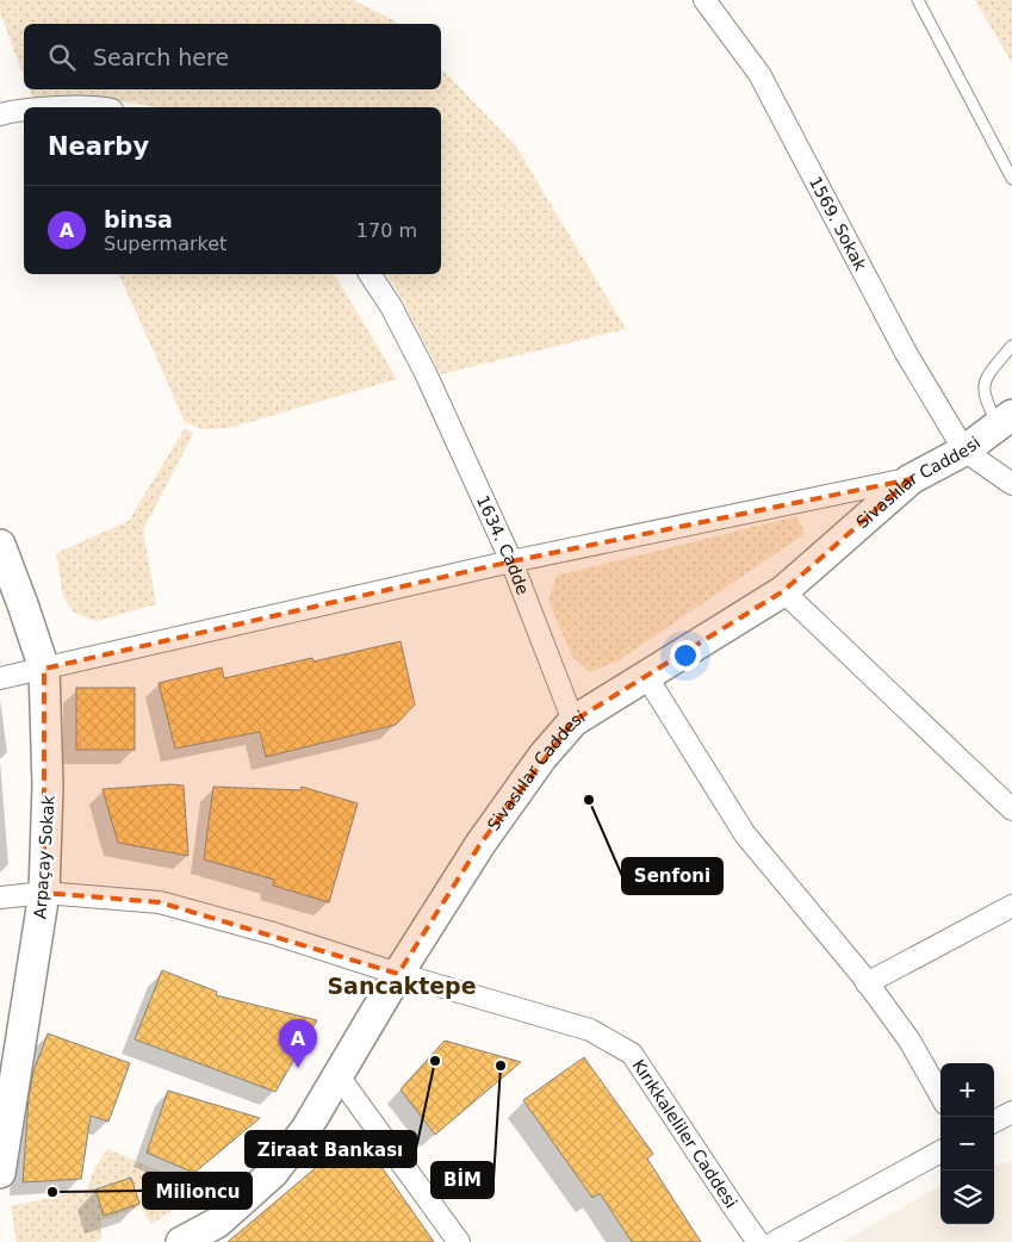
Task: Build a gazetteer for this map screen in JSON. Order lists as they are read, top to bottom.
{
  "streets": {
    "main road": ["Sivaslılar Caddesi", "Arpaçay Sokak"],
    "street": ["1569. Sokak", "1634. Cadde", "Kırıkkaleliler Caddesi"]
  },
  "crossings": [
    ["1569. Sokak", "Sivaslılar Caddesi"],
    ["Sivaslılar Caddesi", "1634. Cadde"],
    ["Sivaslılar Caddesi", "Kırıkkaleliler Caddesi"],
    ["Arpaçay Sokak", "Kırıkkaleliler Caddesi"]
  ],
  "districts": ["Sancaktepe"],
  "places": [
    "Senfoni",
    "Ziraat Bankası",
    "BİM",
    "Milioncu"
  ],
  "page": {
    "search": "Search here",
    "heading": "Nearby",
    "list": [
      {
        "mark": "A",
        "name": "binsa",
        "note": "Supermarket",
        "value": "170 m"
      }
    ],
    "pins": "A",
    "map_buttons": ["+", "−"]
  }
}
